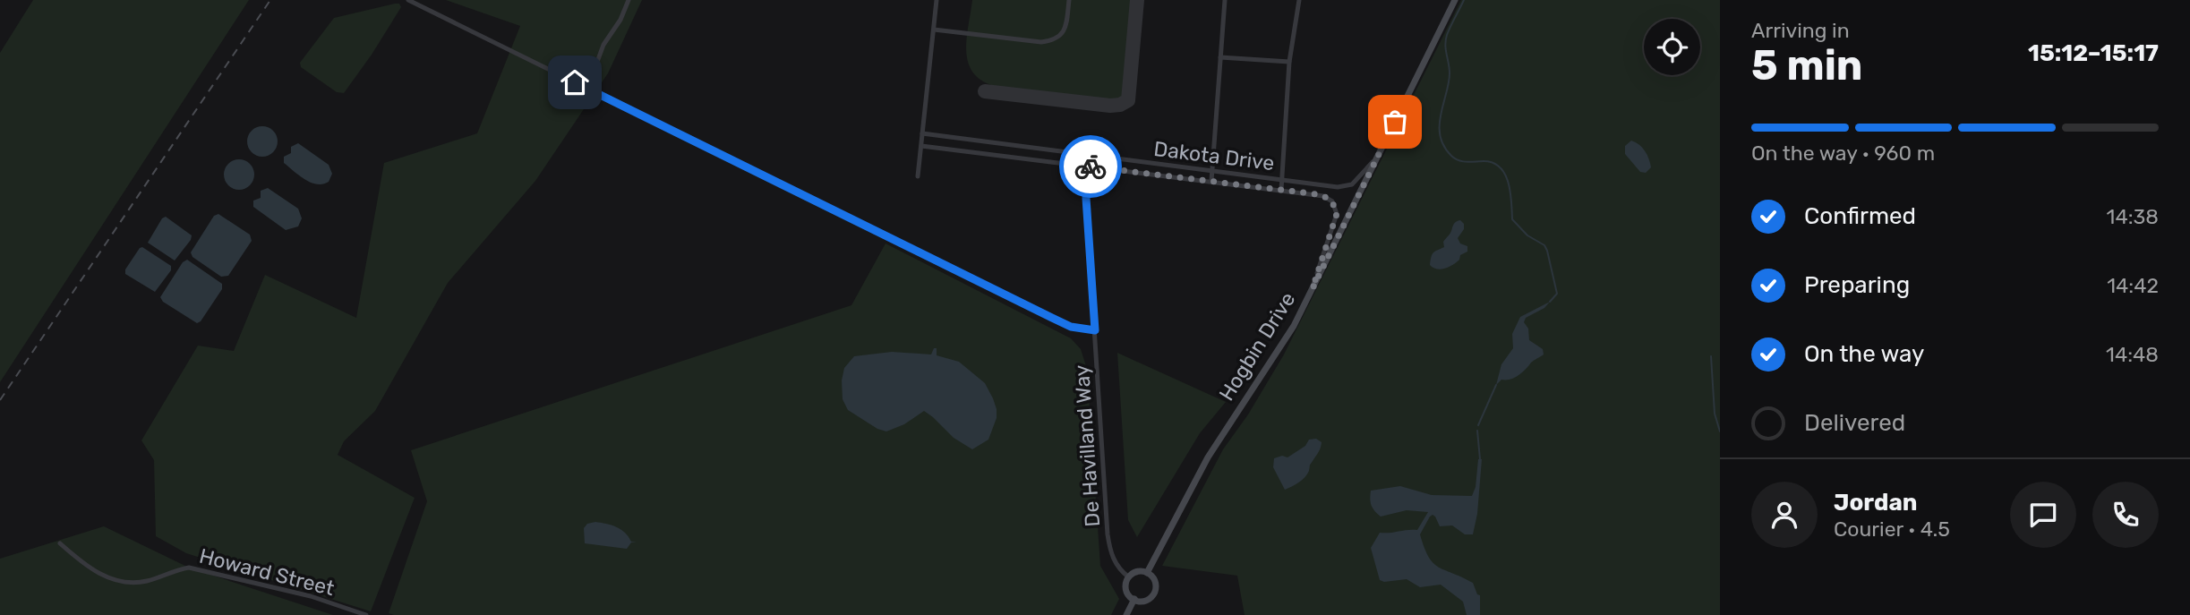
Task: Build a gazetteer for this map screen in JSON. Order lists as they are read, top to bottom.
{
  "streets": {
    "main road": ["Hogbin Drive"],
    "street": ["Dakota Drive", "De Havilland Way", "Howard Street"]
  },
  "crossings": [
    ["Dakota Drive", "Hogbin Drive"],
    ["Dakota Drive", "De Havilland Way"],
    ["Hogbin Drive", "De Havilland Way"]
  ],
  "page": {
    "heading": ["5 min", "Arriving in", "15:12–15:17"],
    "panel": ["Jordan", "Courier · 4.5"],
    "bar": "On the way · 960 m",
    "list": [
      ["Confirmed", "14:38"],
      ["Preparing", "14:42"],
      ["On the way", "14:48"],
      "Delivered"
    ]
  }
}
